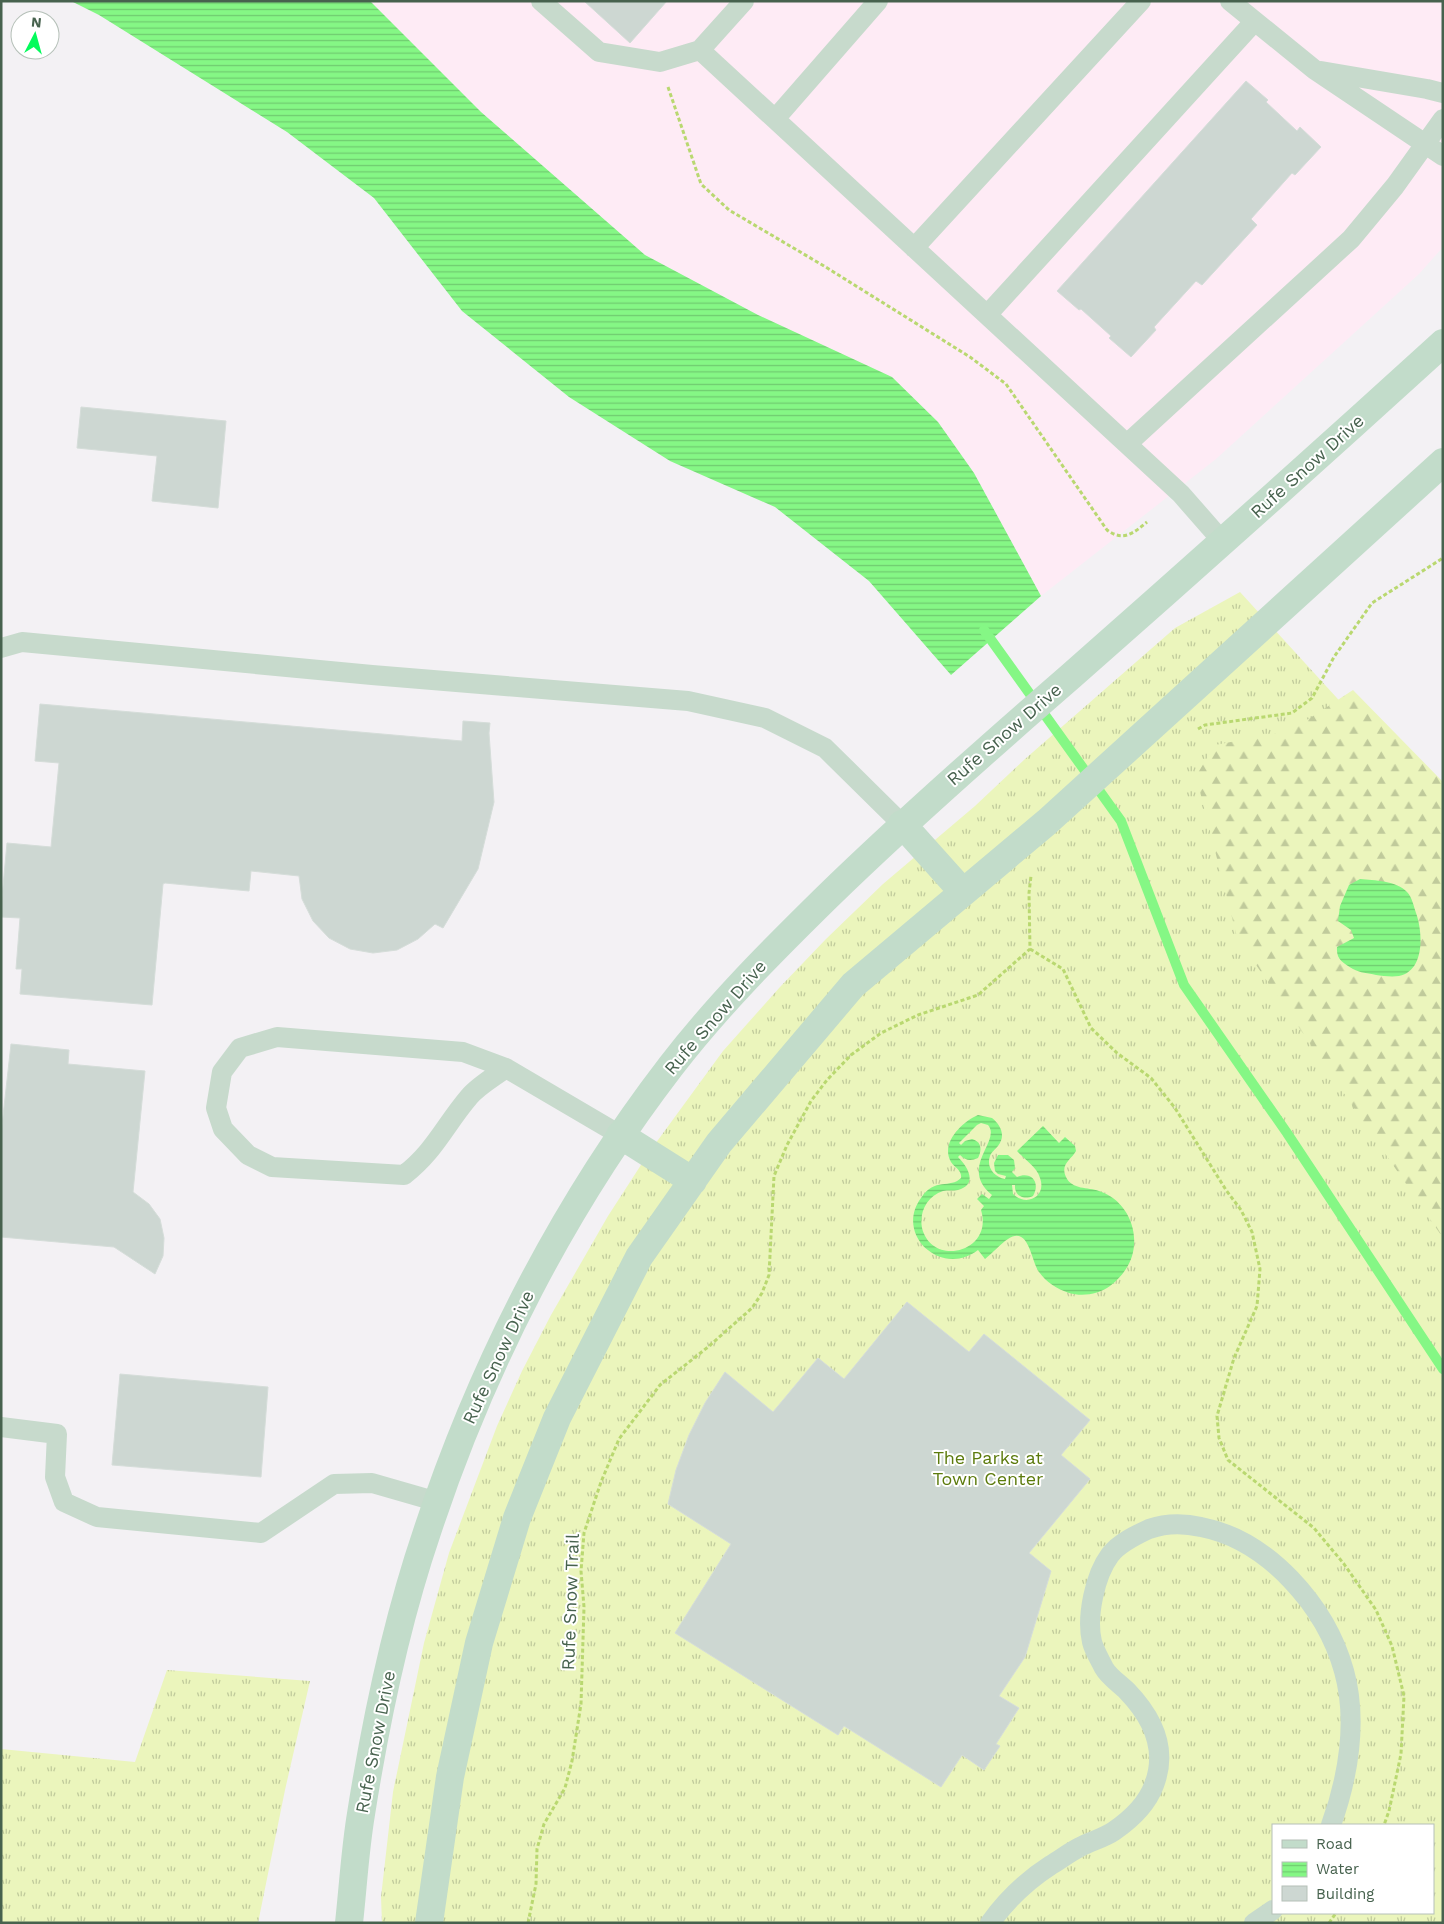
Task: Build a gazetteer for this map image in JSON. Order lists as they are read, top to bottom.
{
  "streets": {
    "main road": ["Rufe Snow Drive"],
    "path": ["Rufe Snow Trail"]
  },
  "parks": ["The Parks at Town Center"],
  "legend": ["Road", "Water", "Building"],
  "north": "top"
}
